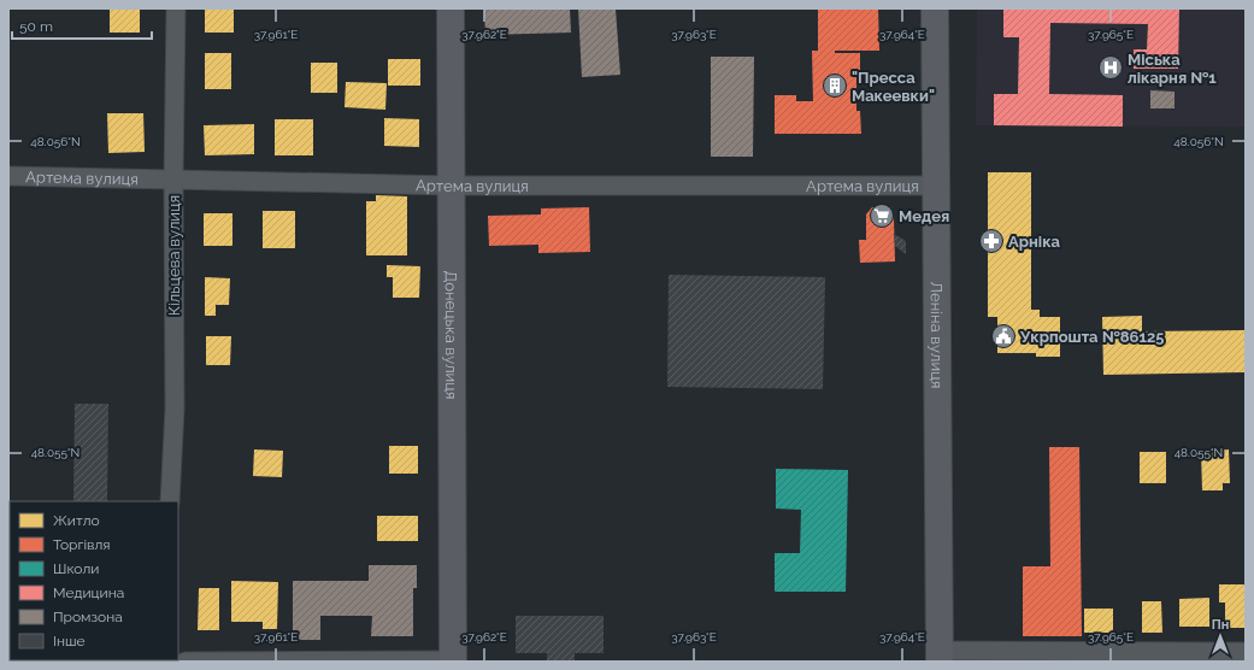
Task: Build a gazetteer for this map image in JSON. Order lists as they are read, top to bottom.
{
  "streets": {
    "street": [
      "Артема вулиця",
      "Кільцева вулиця",
      "Донецька вулиця",
      "Леніна вулиця"
    ]
  },
  "crossings": [
    ["Артема вулиця", "Кільцева вулиця"],
    ["Артема вулиця", "Донецька вулиця"],
    ["Артема вулиця", "Леніна вулиця"]
  ],
  "places": {
    "hospital": ["Міська лікарня №1"],
    "building": ["\"Пресса Макеевки\""],
    "supermarket": ["Медея"],
    "pharmacy": ["Арніка"],
    "public building": ["Укрпошта №86125"]
  },
  "legend": [
    "Житло",
    "Торгівля",
    "Школи",
    "Медицина",
    "Промзона",
    "Інше"
  ],
  "scale_bar": "50 m",
  "north": "top",
  "coordinates": [
    "37.961°E",
    "37.962°E",
    "37.963°E",
    "37.964°E",
    "37.965°E",
    "48.056°N",
    "48.055°N"
  ]
}
